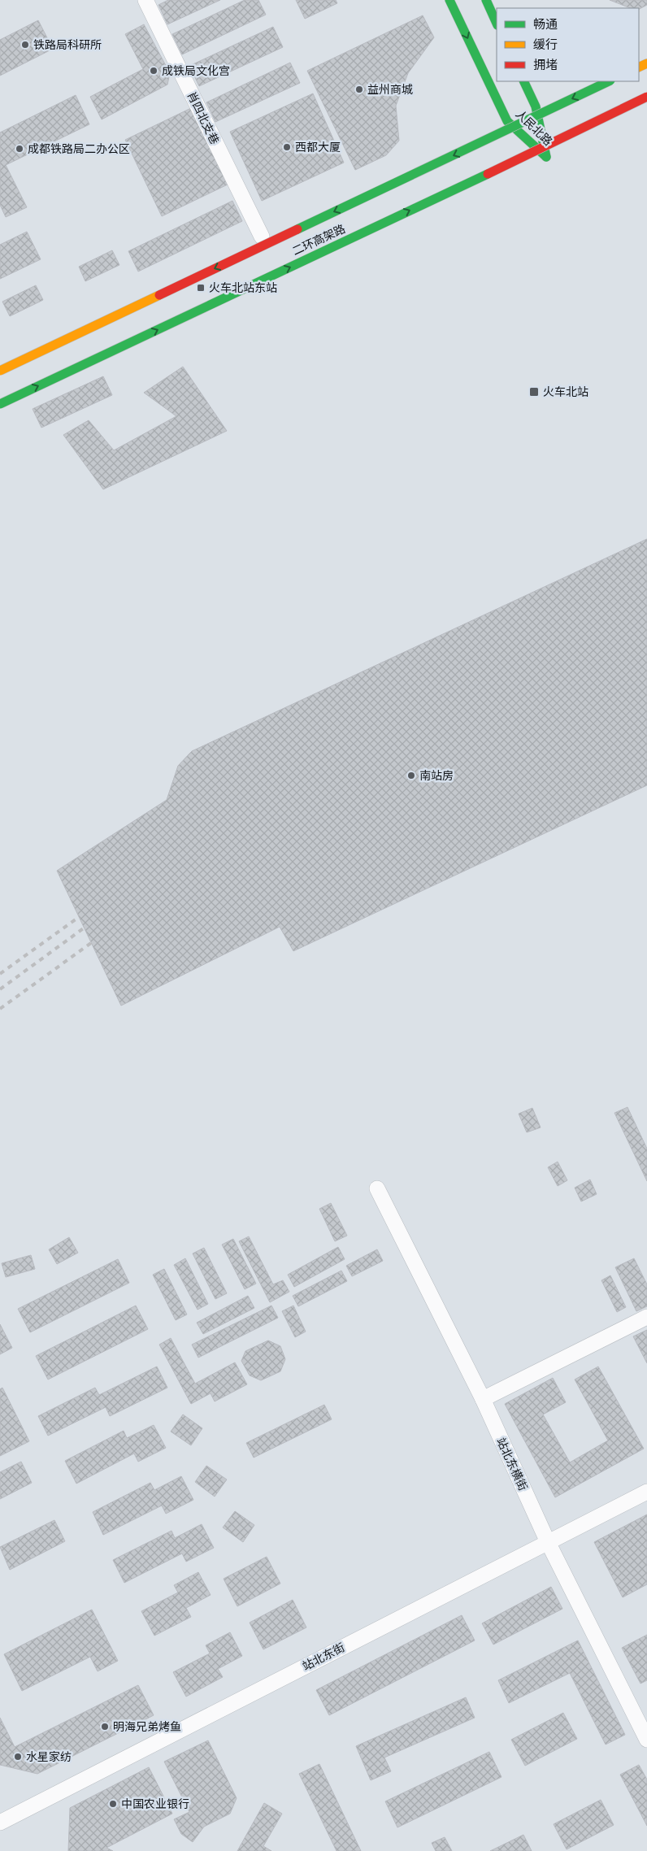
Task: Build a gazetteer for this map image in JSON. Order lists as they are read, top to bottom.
{
  "streets": {
    "main road": ["人民北路", "二环高架路"],
    "street": ["肖四北支巷", "站北东横街", "站北东街"]
  },
  "crossings": [
    ["站北东横街", "站北东街"]
  ],
  "places": {
    "other": [
      "铁路局科研所",
      "成铁局文化宫",
      "益州商城",
      "西都大厦",
      "成都铁路局二办公区",
      "南站房",
      "明海兄弟烤鱼",
      "水星家纺",
      "中国农业银行"
    ],
    "transit": ["火车北站东站", "火车北站"]
  },
  "legend": ["畅通", "缓行", "拥堵"]
}
